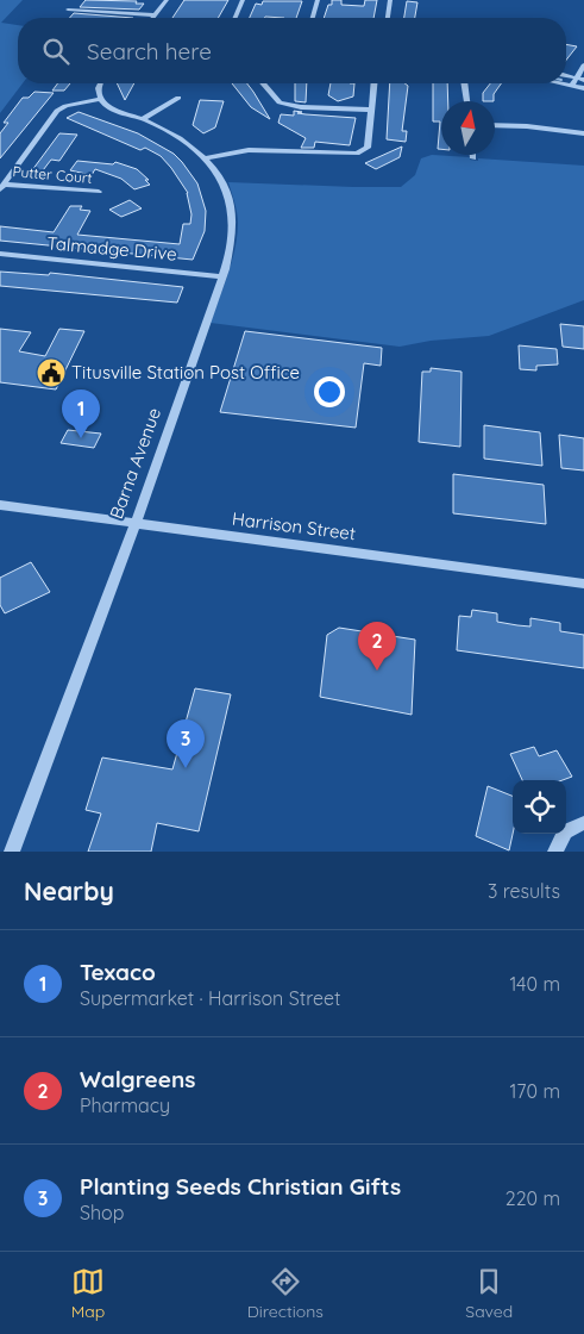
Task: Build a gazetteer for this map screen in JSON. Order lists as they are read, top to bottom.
{
  "streets": {
    "street": [
      "Putter Court",
      "Talmadge Drive",
      "Barna Avenue",
      "Harrison Street"
    ]
  },
  "crossings": [
    ["Talmadge Drive", "Barna Avenue"],
    ["Barna Avenue", "Harrison Street"]
  ],
  "places": {
    "public building": ["Titusville Station Post Office"]
  },
  "north": "top",
  "page": {
    "search": "Search here",
    "pins": ["1", "2", "3"],
    "heading": ["Nearby", "3 results"],
    "list": [
      {
        "mark": "1",
        "name": "Texaco",
        "note": "Supermarket · Harrison Street",
        "value": "140 m"
      },
      {
        "mark": "2",
        "name": "Walgreens",
        "note": "Pharmacy",
        "value": "170 m"
      },
      {
        "mark": "3",
        "name": "Planting Seeds Christian Gifts",
        "note": "Shop",
        "value": "220 m"
      }
    ],
    "nav": ["Map", "Directions", "Saved"]
  }
}
